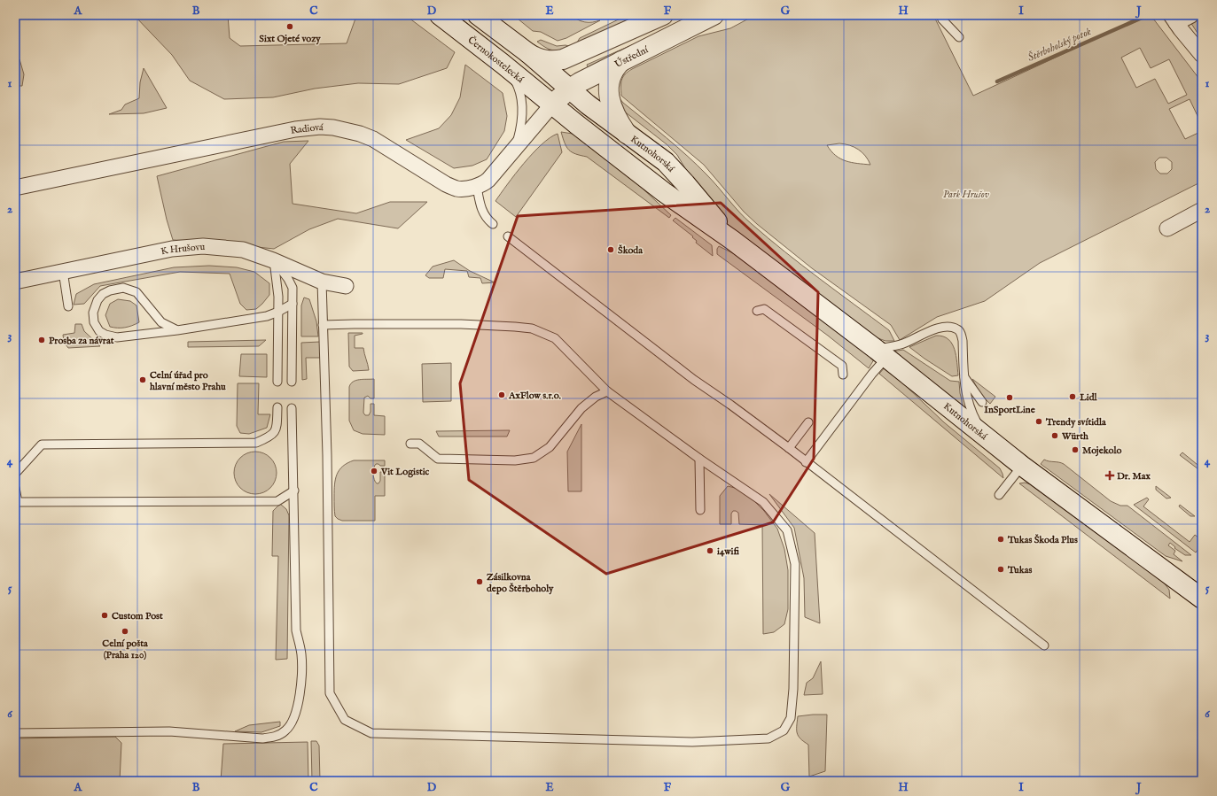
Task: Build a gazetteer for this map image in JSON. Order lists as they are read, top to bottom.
{
  "streets": {
    "main road": ["Ústřední", "Černokostelecká", "Kutnohorská"],
    "street": ["Radiová", "K Hrušovu"]
  },
  "crossings": [
    ["Ústřední", "Kutnohorská"],
    ["Černokostelecká", "Kutnohorská"]
  ],
  "water": ["Štěrboholský potok"],
  "parks": ["Park Hrušov"],
  "places": {
    "other": [
      "Sixt Ojeté vozy",
      "Škoda",
      "Prosba za návrat",
      "Celní úřad pro hlavní město Prahu",
      "AxFlow s.r.o.",
      "Lidl",
      "InSportLine",
      "Trendy svítidla",
      "Würth",
      "Mojekolo",
      "Vit Logistic",
      "Tukas Škoda Plus",
      "i4wifi",
      "Tukas",
      "Zásilkovna depo Štěrboholy",
      "Custom Post",
      "Celní pošta (Praha 120)"
    ],
    "health": ["Dr. Max"]
  },
  "grid": {
    "columns": [
      "A",
      "B",
      "C",
      "D",
      "E",
      "F",
      "G",
      "H",
      "I",
      "J"
    ],
    "rows": [
      "1",
      "2",
      "3",
      "4",
      "5",
      "6"
    ]
  }
}
